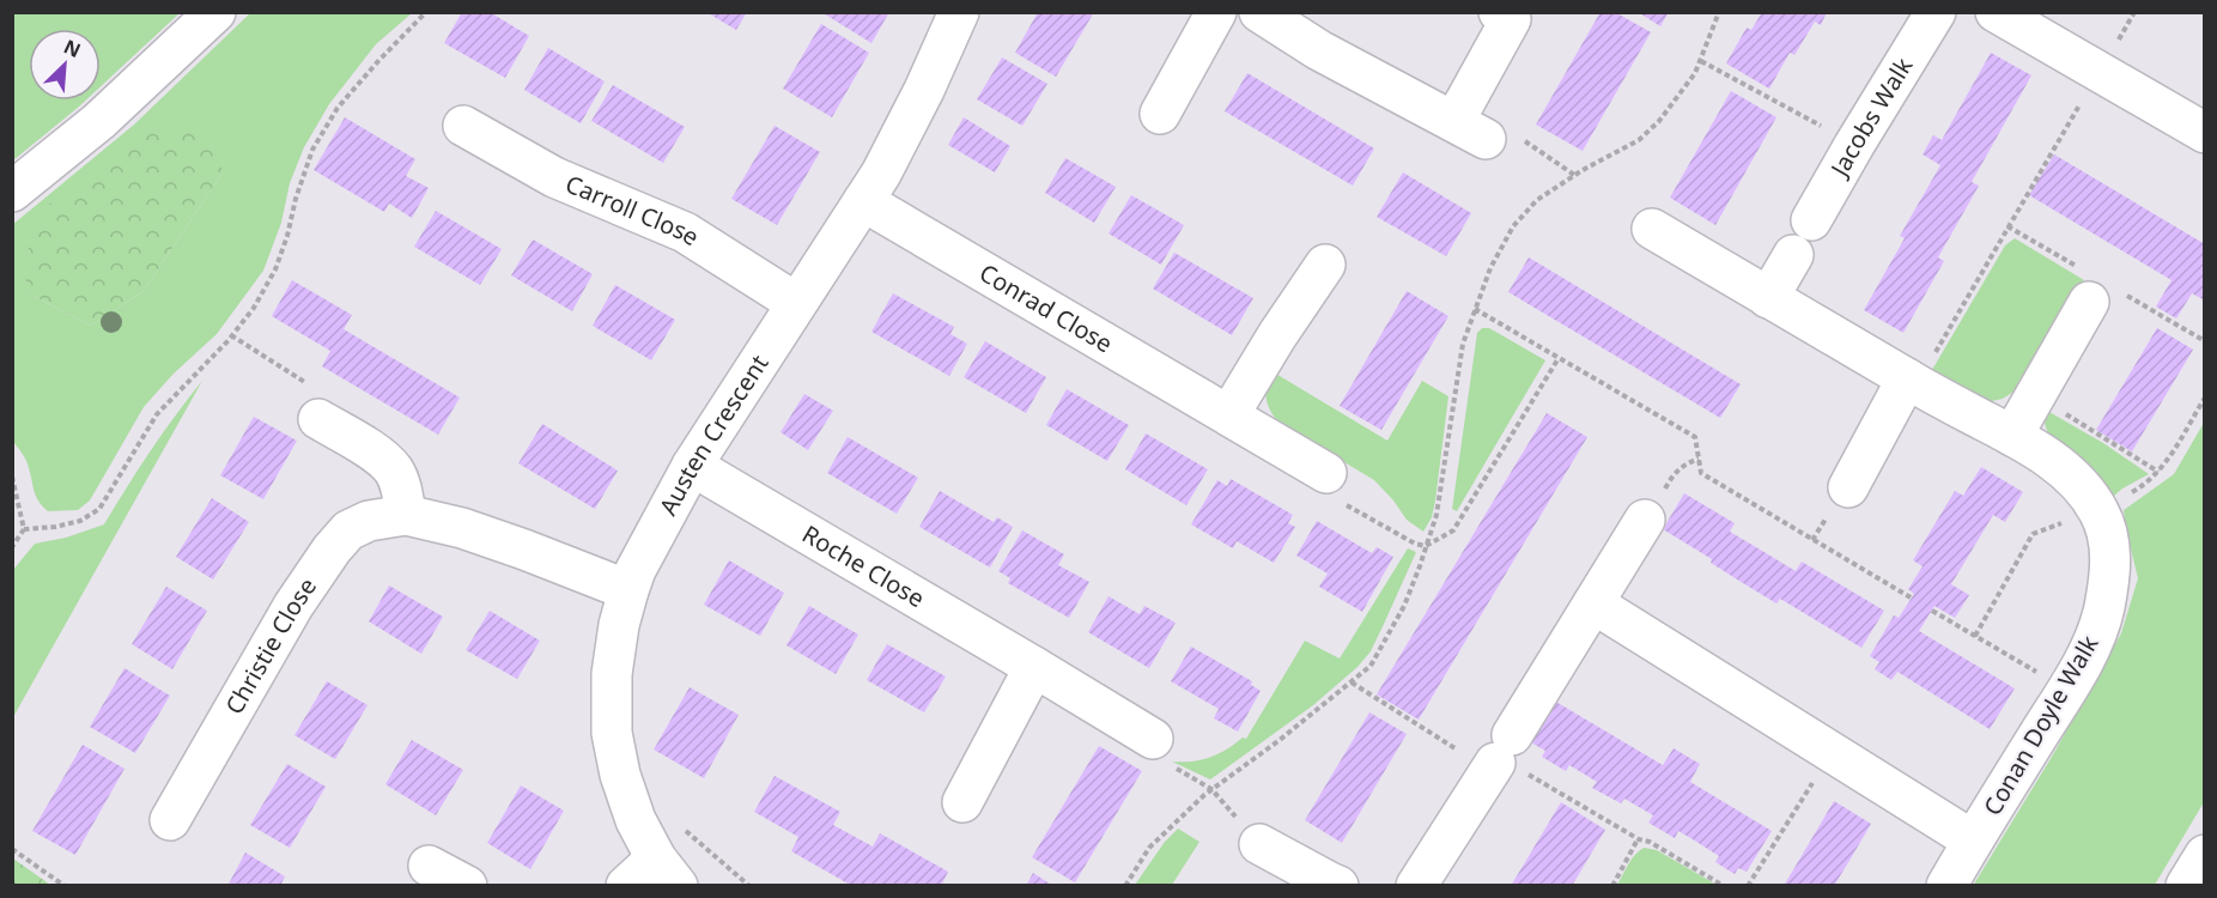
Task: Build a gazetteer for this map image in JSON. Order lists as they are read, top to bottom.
{
  "streets": {
    "street": [
      "Jacobs Walk",
      "Carroll Close",
      "Conrad Close",
      "Austen Crescent",
      "Roche Close",
      "Christie Close",
      "Conan Doyle Walk"
    ]
  },
  "crossings": [
    ["Carroll Close", "Austen Crescent"],
    ["Conrad Close", "Austen Crescent"],
    ["Austen Crescent", "Roche Close"],
    ["Austen Crescent", "Christie Close"]
  ],
  "north": "top right"
}
